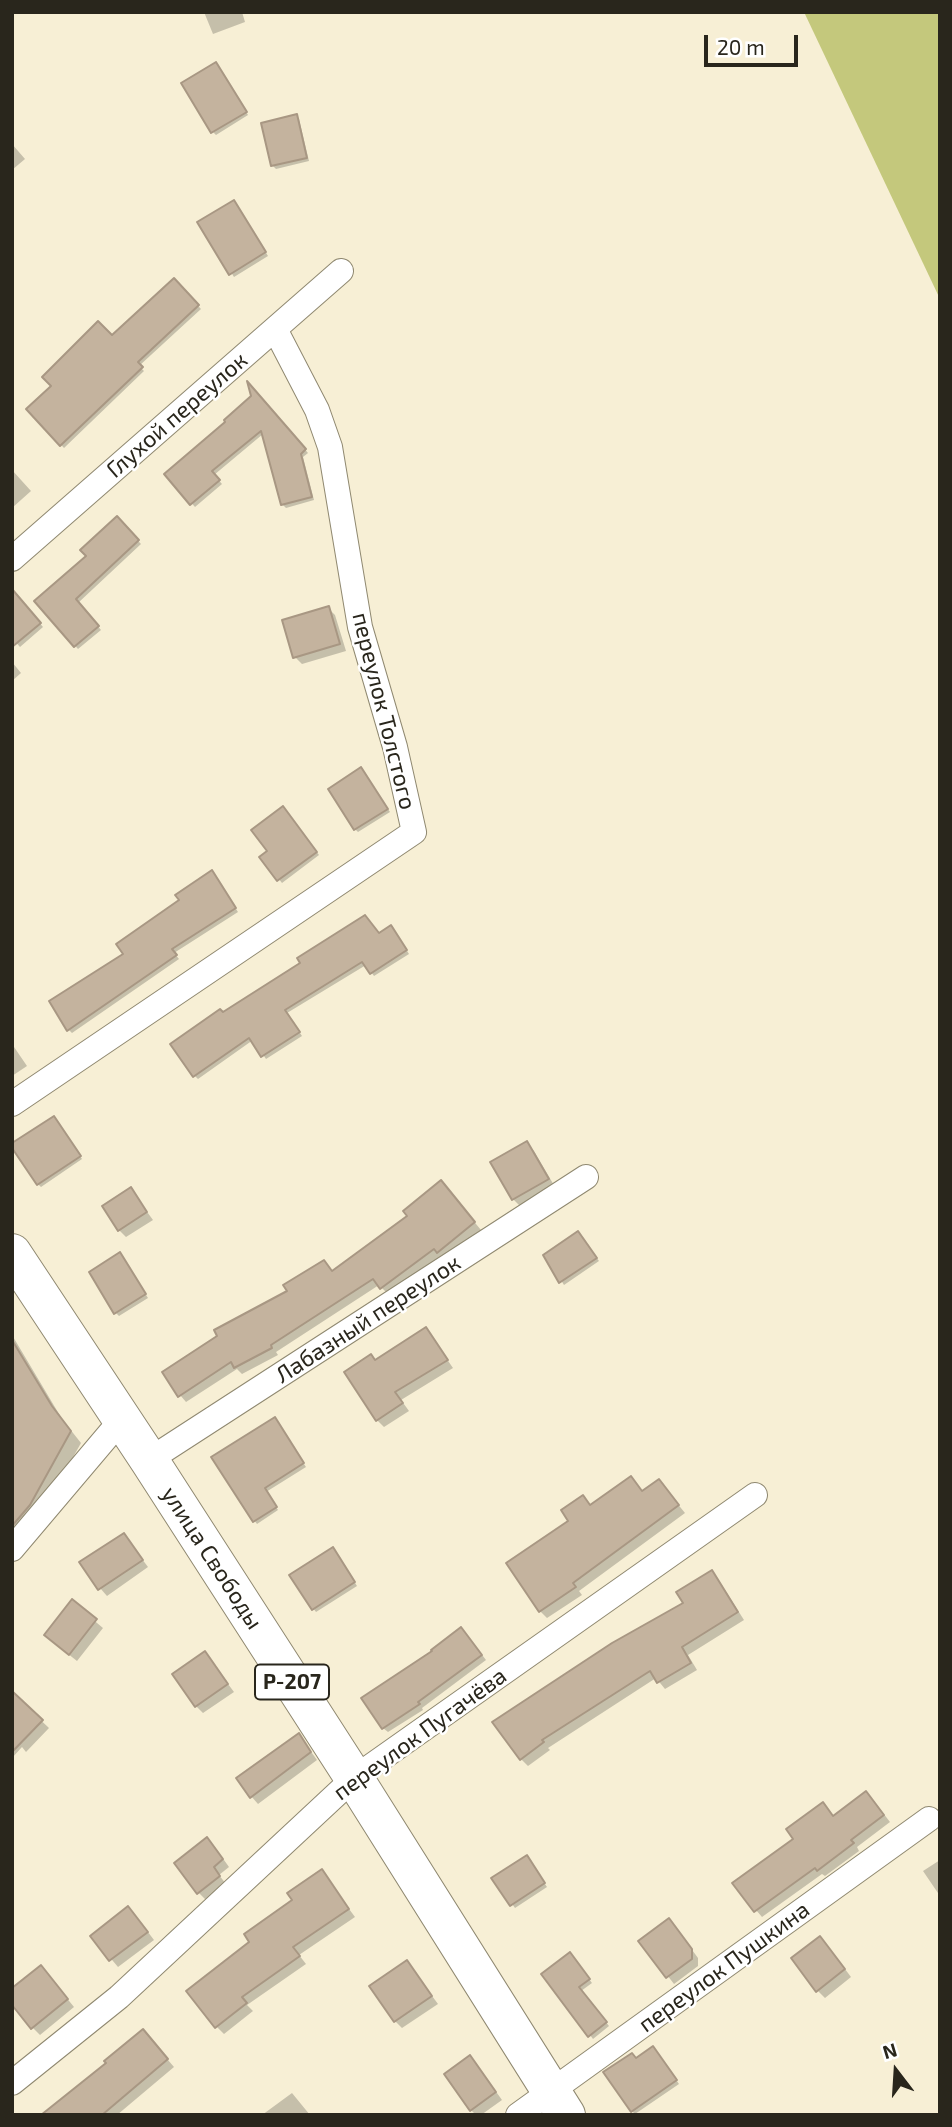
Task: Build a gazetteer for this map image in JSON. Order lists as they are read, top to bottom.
{
  "streets": {
    "main road": ["улица Свободы", "Р-207"],
    "street": [
      "Глухой переулок",
      "переулок Толстого",
      "Лабазный переулок",
      "переулок Пугачёва",
      "переулок Пушкина"
    ]
  },
  "crossings": [
    ["Глухой переулок", "переулок Толстого"],
    ["Лабазный переулок", "улица Свободы"],
    ["улица Свободы", "переулок Пугачёва"],
    ["улица Свободы", "переулок Пушкина"]
  ],
  "scale_bar": "20 m",
  "north": "top"
}
